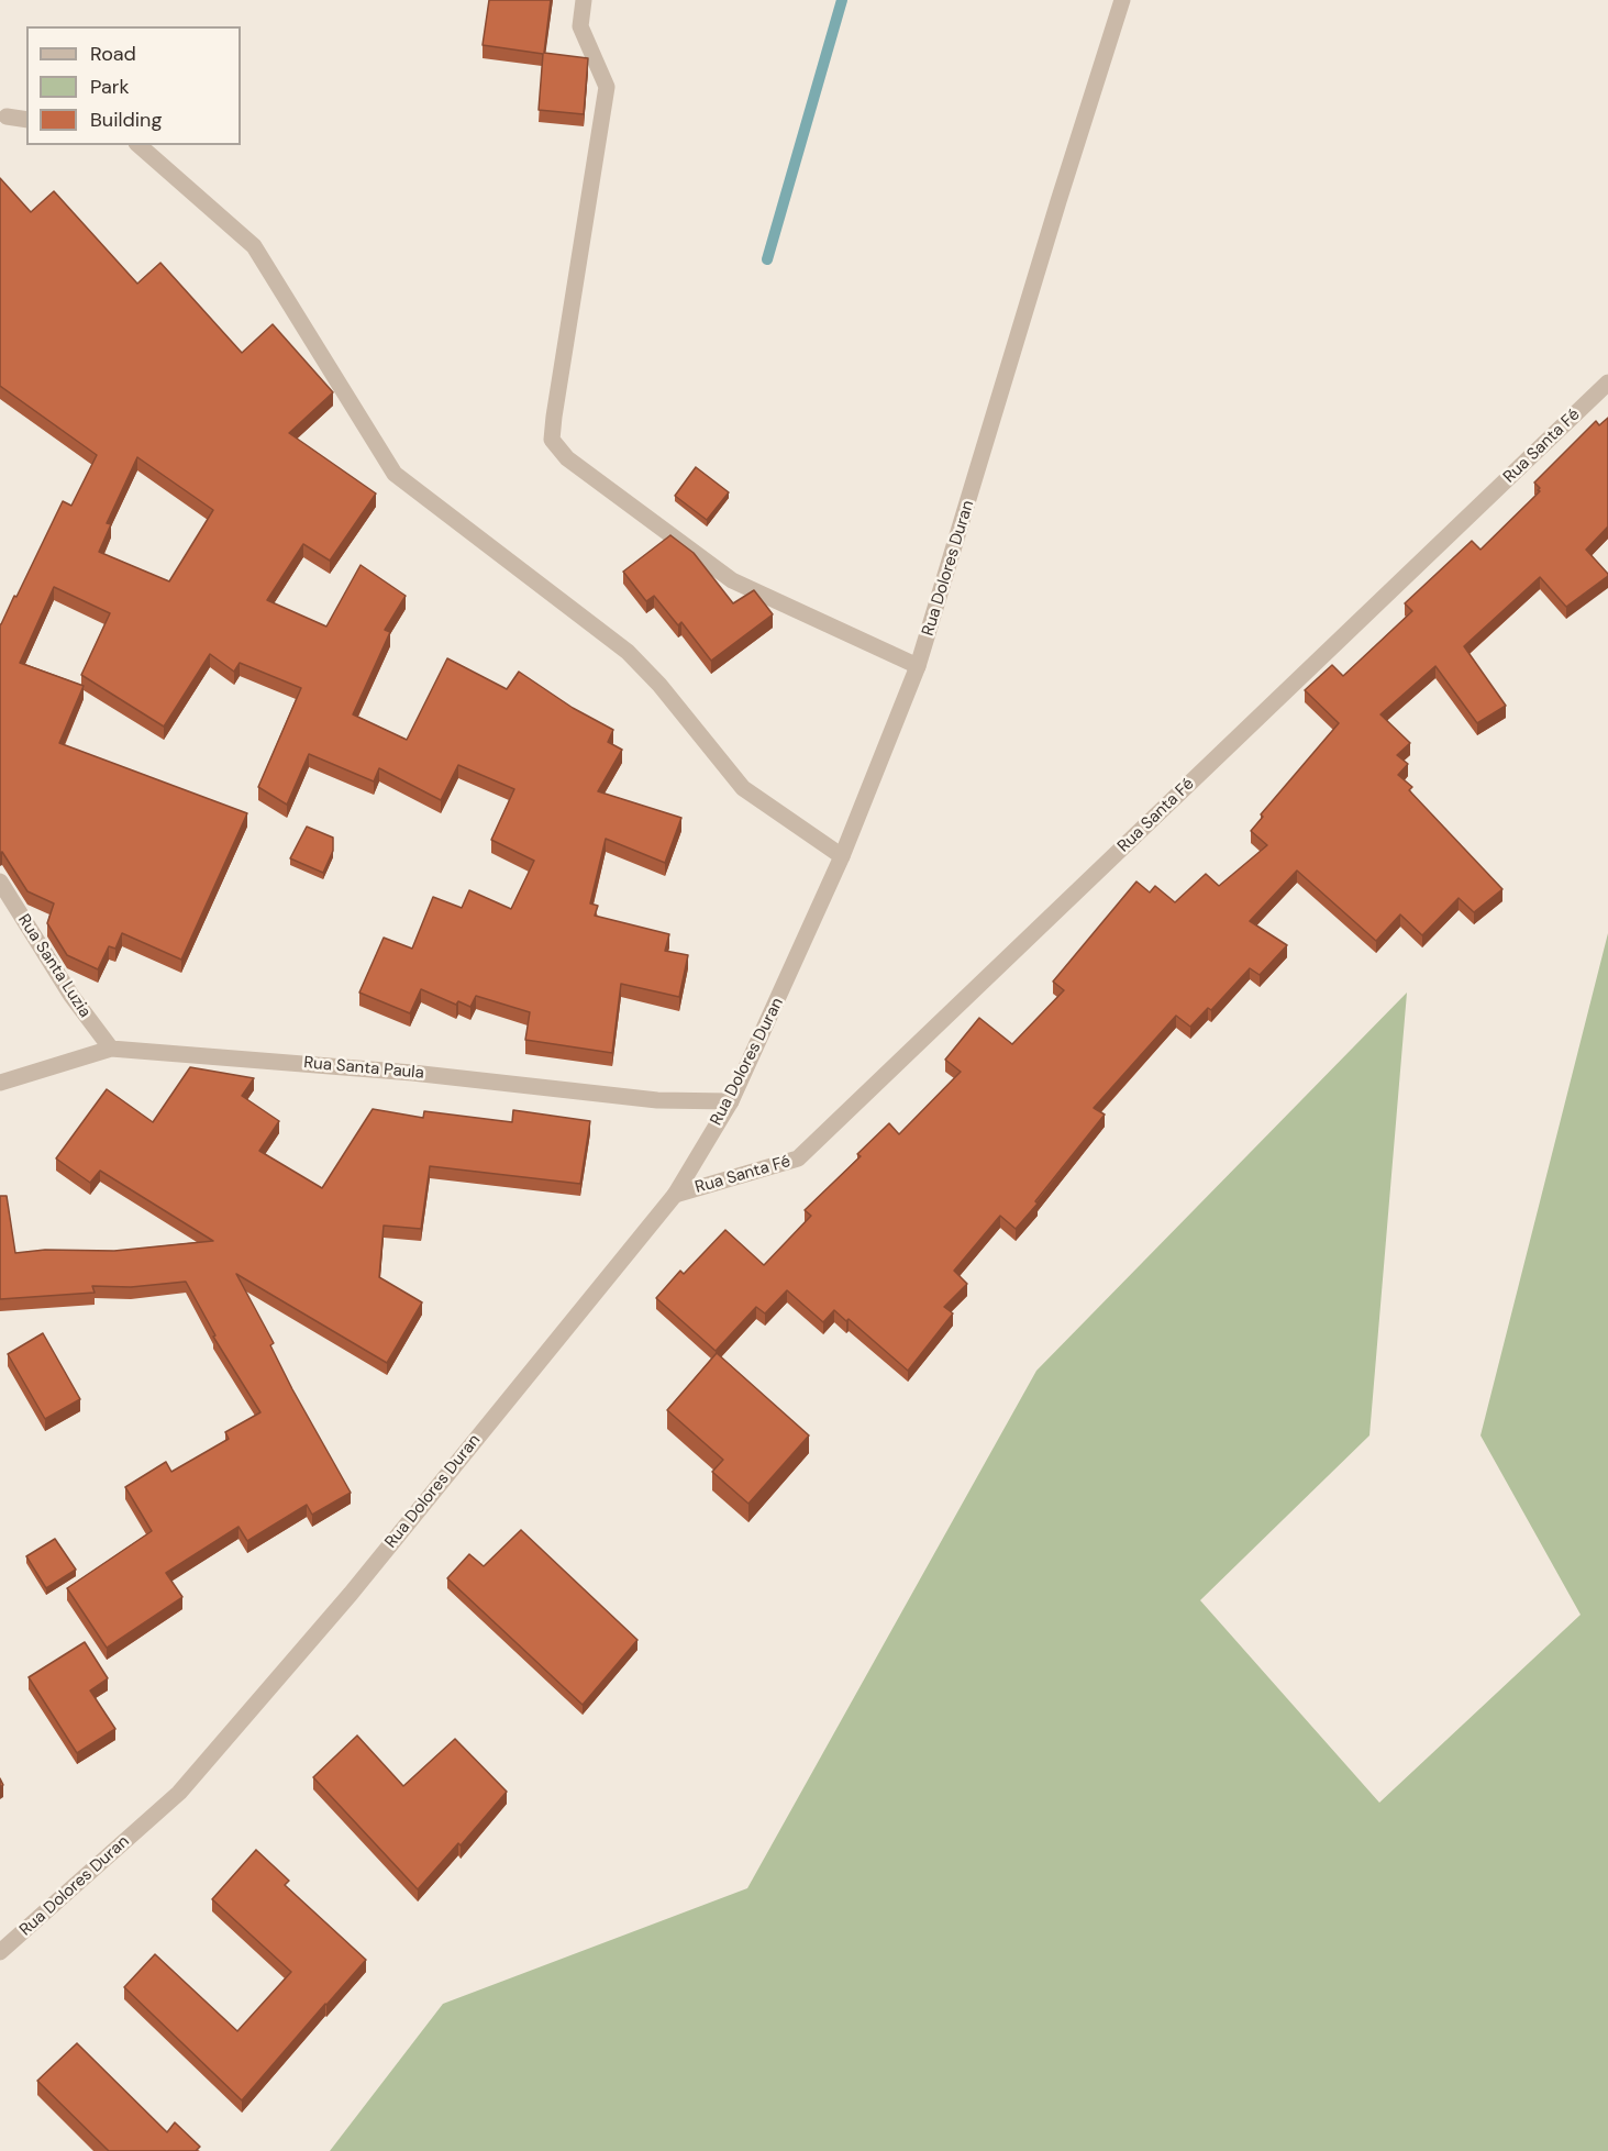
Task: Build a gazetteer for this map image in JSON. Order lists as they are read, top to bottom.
{
  "streets": {
    "street": [
      "Rua Santa Fé",
      "Rua Dolores Duran",
      "Rua Santa Luzia",
      "Rua Santa Paula"
    ]
  },
  "crossings": [
    ["Rua Santa Fé", "Rua Dolores Duran"],
    ["Rua Dolores Duran", "Rua Santa Paula"],
    ["Rua Santa Luzia", "Rua Santa Paula"]
  ],
  "legend": ["Road", "Park", "Building"]
}
